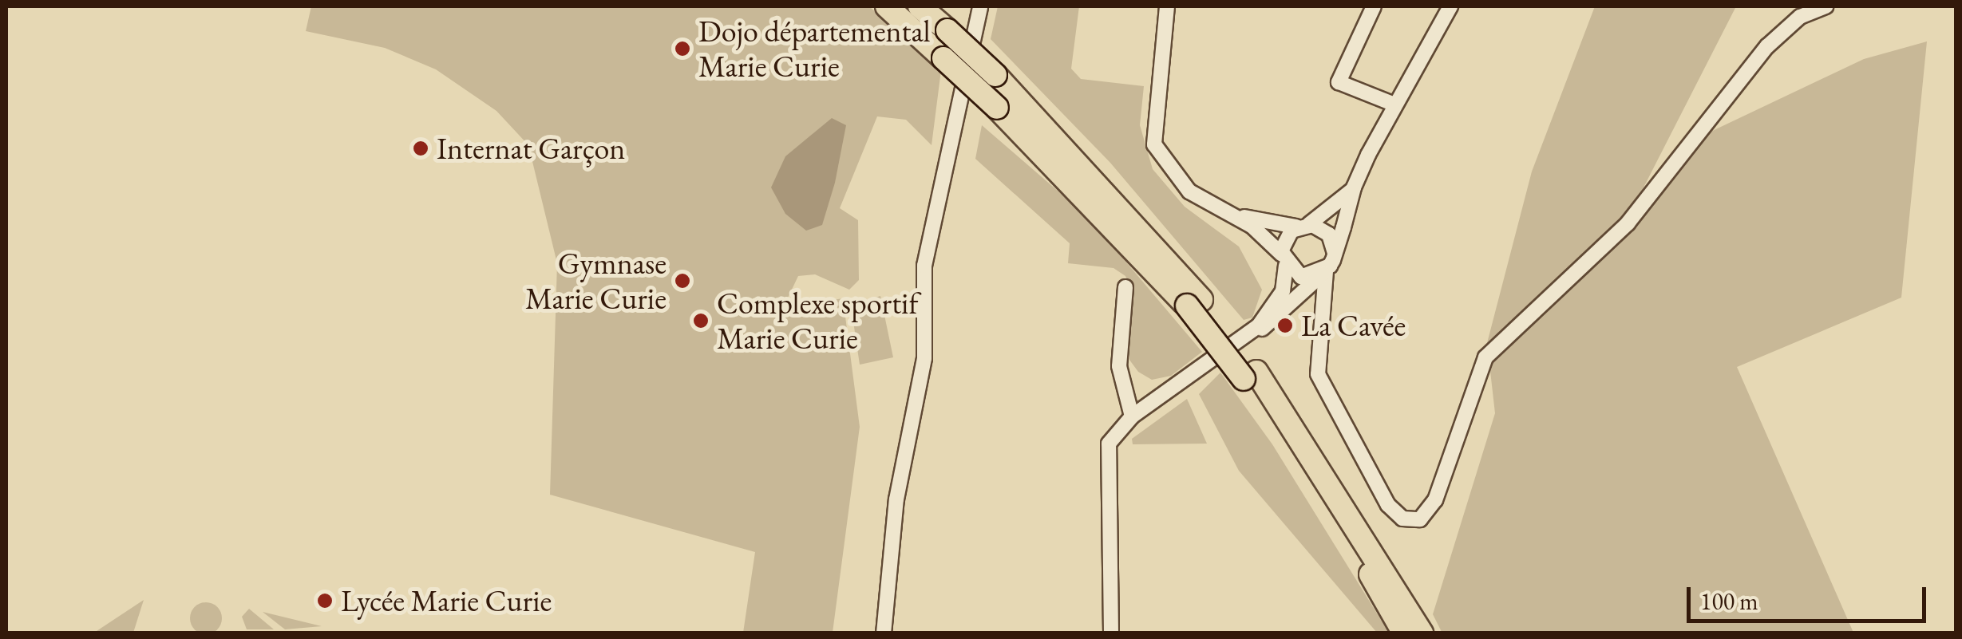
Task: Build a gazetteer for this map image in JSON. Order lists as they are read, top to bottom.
{
  "places": [
    "Dojo départemental Marie Curie",
    "Internat Garçon",
    "Gymnase Marie Curie",
    "Complexe sportif Marie Curie",
    "La Cavée",
    "Lycée Marie Curie"
  ],
  "scale_bar": "100 m"
}
